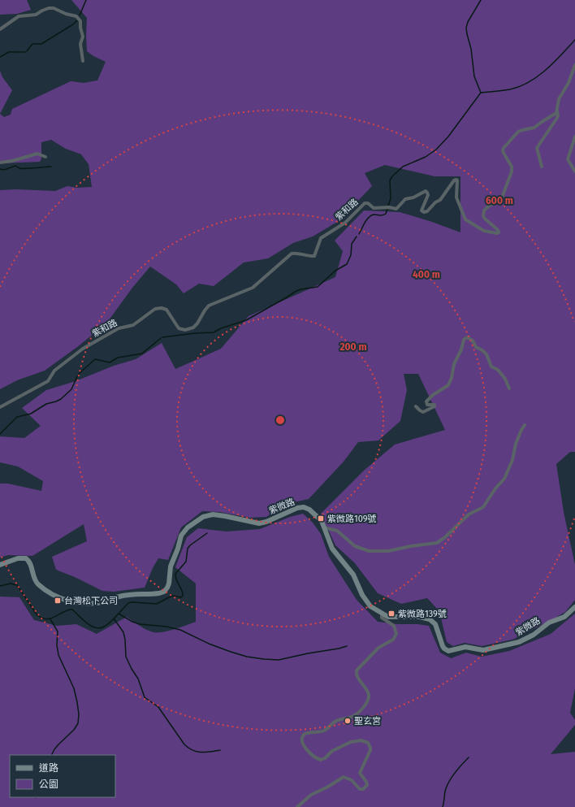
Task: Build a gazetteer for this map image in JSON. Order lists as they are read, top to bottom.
{
  "streets": {
    "street": ["紫和路", "紫微路"]
  },
  "places": {
    "transit": ["紫微路109號", "台灣松下公司", "紫微路139號"],
    "other": ["聖玄宮"]
  },
  "legend": ["道路", "公園"],
  "rings": ["600 m", "400 m", "200 m"]
}
